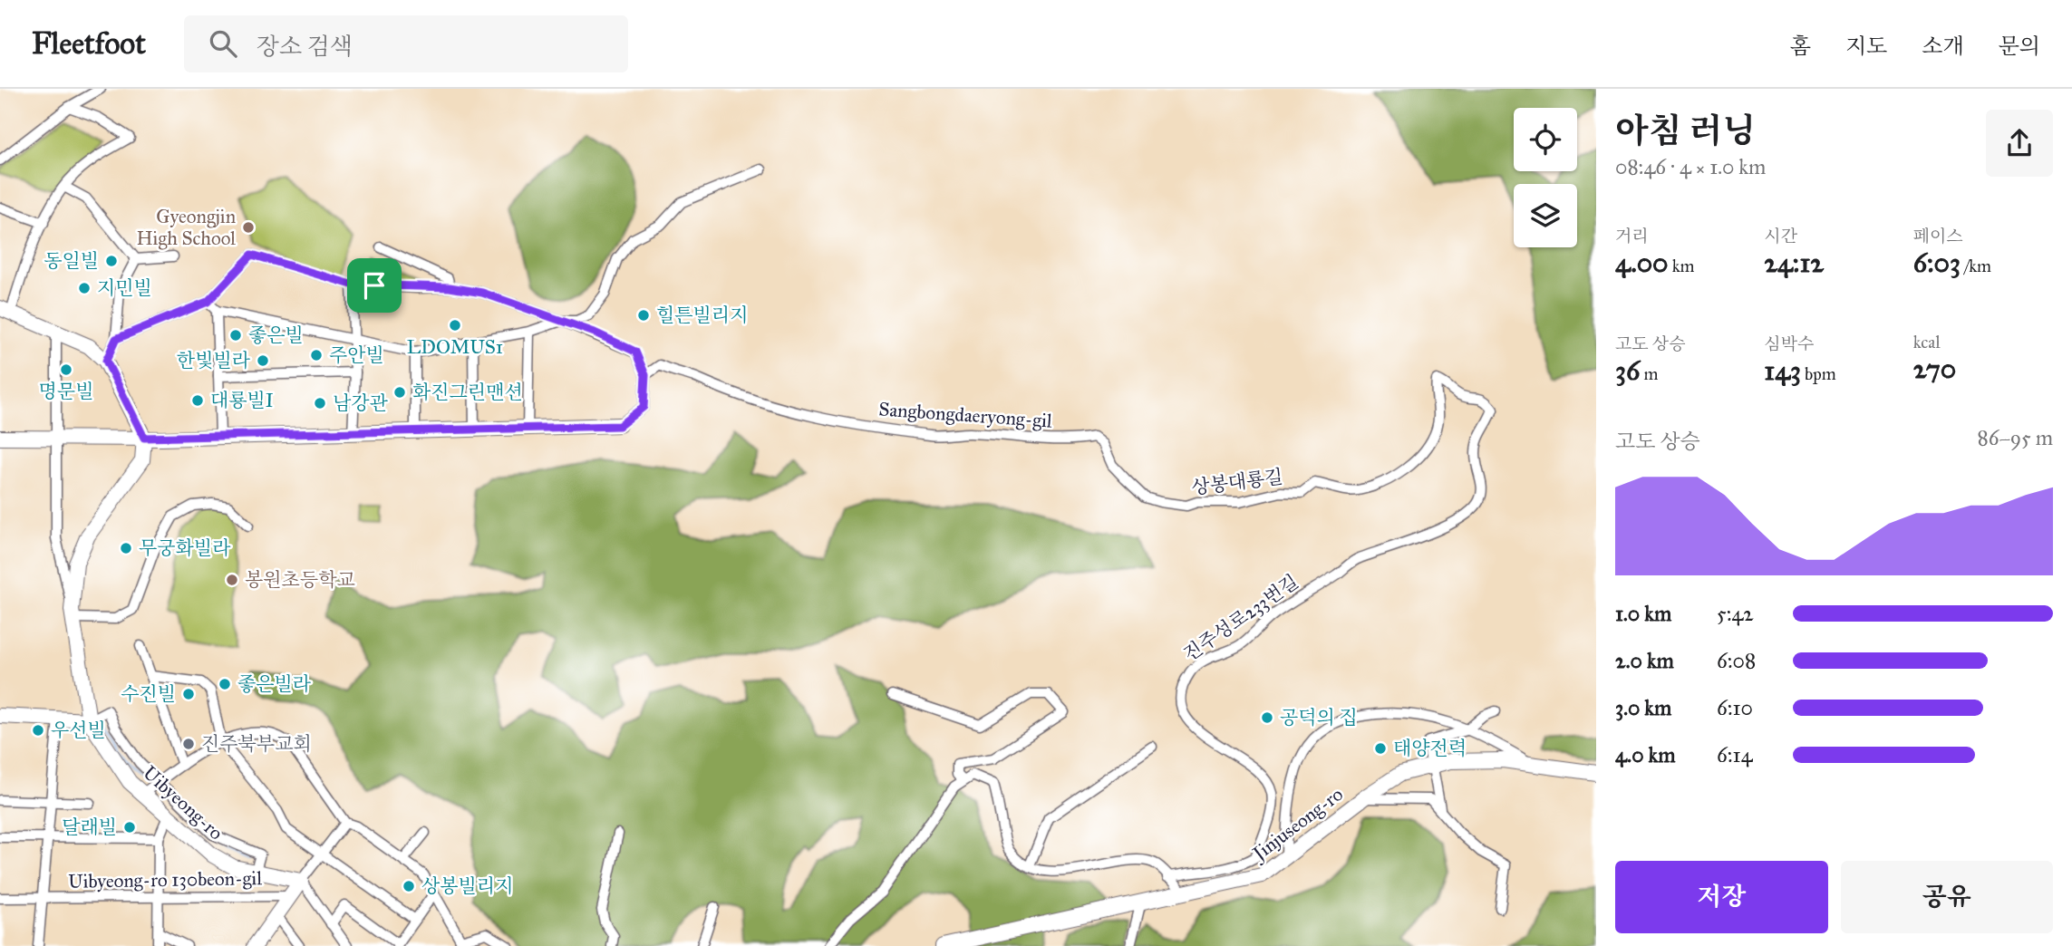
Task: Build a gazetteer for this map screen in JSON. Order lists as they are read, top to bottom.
{
  "streets": {
    "street": [
      "Sangbongdaeryong-gil",
      "진주성로233번길",
      "Uibyeong-ro",
      "Jinjuseong-ro",
      "Uibyeong-ro 130beon-gil"
    ]
  },
  "crossings": [
    ["Sangbongdaeryong-gil", "진주성로233번길"]
  ],
  "places": [
    "Gyeongjin High School",
    "동일빌",
    "지민빌",
    "힐튼빌리지",
    "LDOMUS1",
    "좋은빌",
    "주안빌",
    "한빛빌라",
    "명문빌",
    "화진그린맨션",
    "대룡빌I",
    "남강관",
    "무궁화빌라",
    "봉원초등학교",
    "좋은빌라",
    "수진빌",
    "공덕의 집",
    "우선빌",
    "진주북부교회",
    "태양전력",
    "달래빌",
    "상봉빌리지"
  ],
  "page": {
    "header": "Fleetfoot",
    "search": "장소 검색",
    "nav": [
      "홈",
      "지도",
      "소개",
      "문의"
    ],
    "heading": ["아침 러닝", "08:46 · 4 × 1.0 km"],
    "stats": [
      ["거리", "4.00 km"],
      ["시간", "24:12"],
      ["페이스", "6:03 /km"],
      ["고도 상승", "36 m"],
      ["심박수", "143 bpm"],
      ["kcal", "270"]
    ],
    "chart": ["고도 상승", "86–95 m"],
    "list": [
      {
        "name": "1.0 km",
        "note": "5:42"
      },
      {
        "name": "2.0 km",
        "note": "6:08"
      },
      {
        "name": "3.0 km",
        "note": "6:10"
      },
      {
        "name": "4.0 km",
        "note": "6:14"
      }
    ],
    "buttons": ["저장", "공유"]
  }
}
